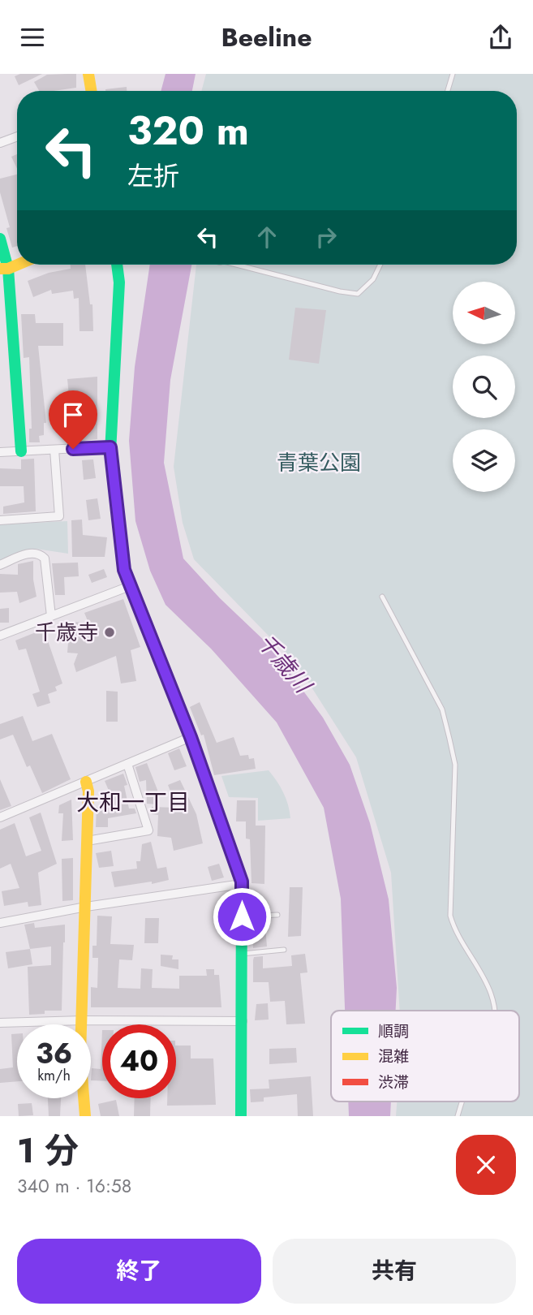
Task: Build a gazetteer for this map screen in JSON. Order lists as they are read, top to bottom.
{
  "districts": ["大和一丁目"],
  "water": ["千歳川"],
  "parks": ["青葉公園"],
  "places": ["千歳寺"],
  "legend": ["順調", "混雑", "渋滞"],
  "north": "left",
  "page": {
    "header": "Beeline",
    "turn": ["320 m", "左折"],
    "speed": "36 km/h",
    "limit": "40",
    "heading": ["1 分", "340 m · 16:58"],
    "buttons": ["終了", "共有"]
  }
}
